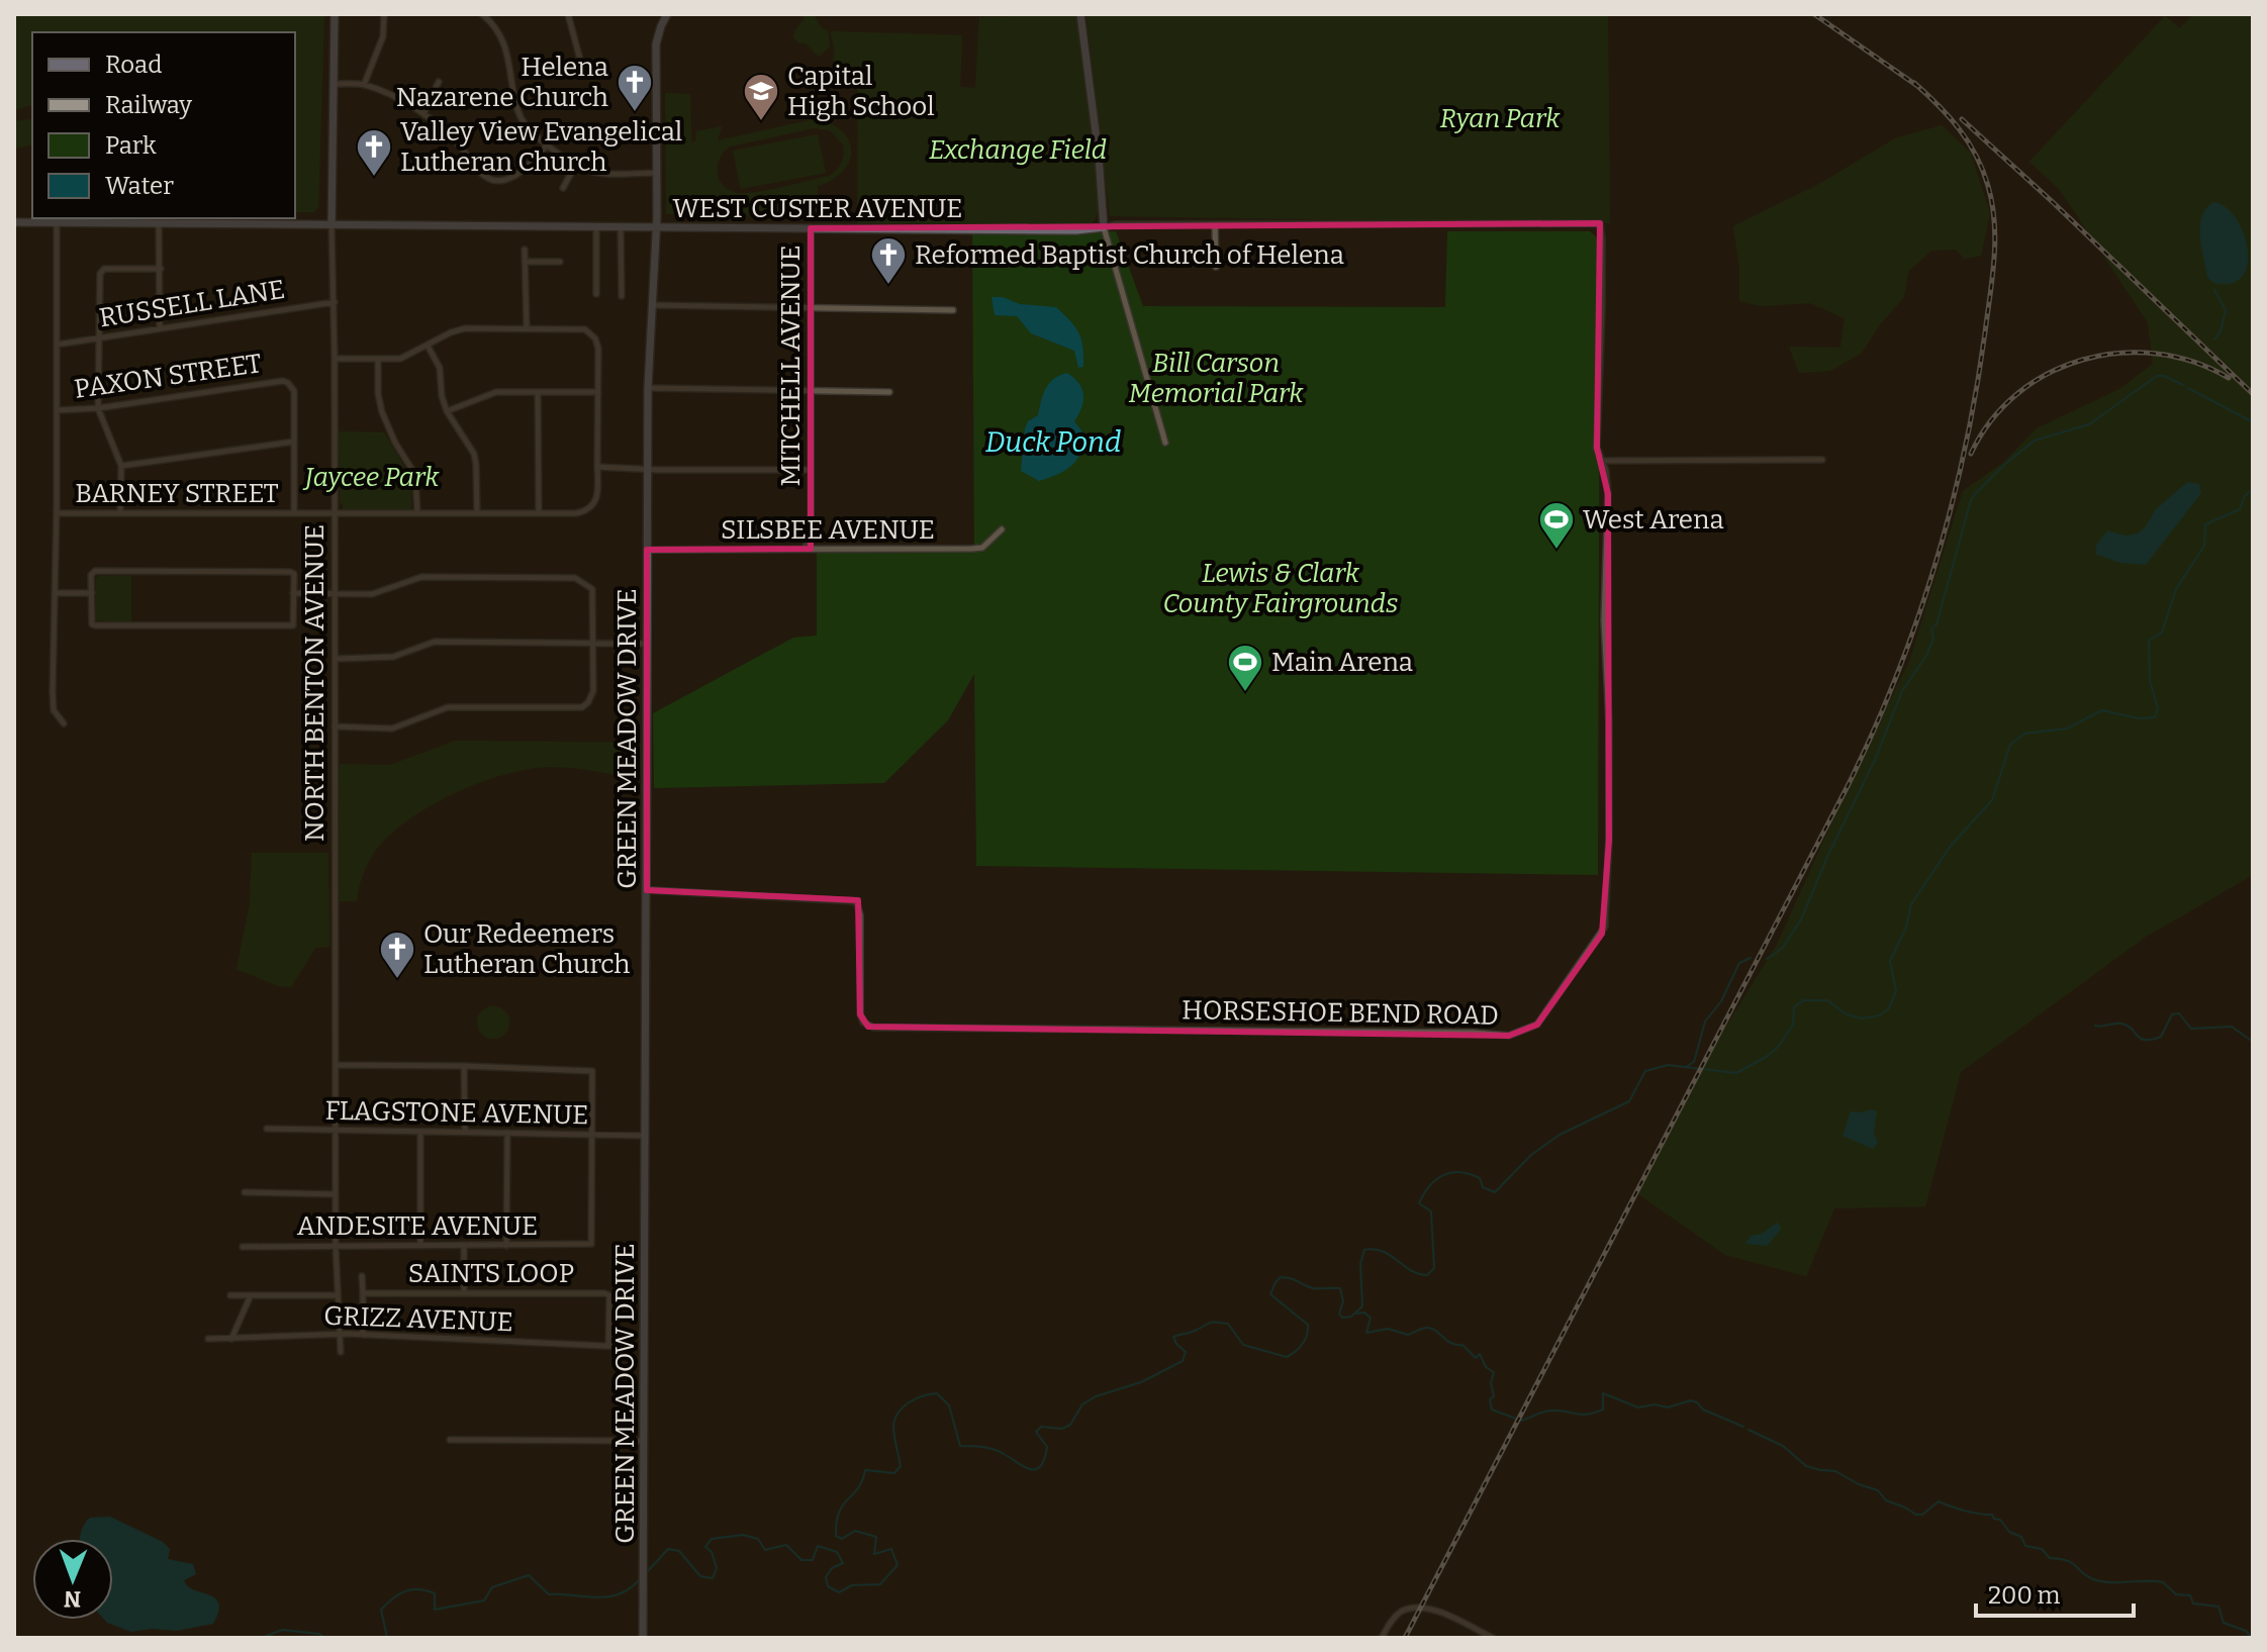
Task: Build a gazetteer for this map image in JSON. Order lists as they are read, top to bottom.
{
  "streets": {
    "main road": ["WEST CUSTER AVENUE", "NORTH BENTON AVENUE", "GREEN MEADOW DRIVE"],
    "street": [
      "RUSSELL LANE",
      "MITCHELL AVENUE",
      "PAXON STREET",
      "BARNEY STREET",
      "SILSBEE AVENUE",
      "HORSESHOE BEND ROAD",
      "FLAGSTONE AVENUE",
      "ANDESITE AVENUE",
      "SAINTS LOOP",
      "GRIZZ AVENUE"
    ]
  },
  "crossings": [
    ["WEST CUSTER AVENUE", "MITCHELL AVENUE"],
    ["WEST CUSTER AVENUE", "NORTH BENTON AVENUE"],
    ["WEST CUSTER AVENUE", "GREEN MEADOW DRIVE"],
    ["WEST CUSTER AVENUE", "HORSESHOE BEND ROAD"],
    ["RUSSELL LANE", "NORTH BENTON AVENUE"],
    ["MITCHELL AVENUE", "SILSBEE AVENUE"],
    ["BARNEY STREET", "NORTH BENTON AVENUE"],
    ["SILSBEE AVENUE", "GREEN MEADOW DRIVE"],
    ["NORTH BENTON AVENUE", "FLAGSTONE AVENUE"],
    ["NORTH BENTON AVENUE", "ANDESITE AVENUE"],
    ["NORTH BENTON AVENUE", "GRIZZ AVENUE"],
    ["GREEN MEADOW DRIVE", "HORSESHOE BEND ROAD"],
    ["GREEN MEADOW DRIVE", "FLAGSTONE AVENUE"],
    ["FLAGSTONE AVENUE", "ANDESITE AVENUE"],
    ["SAINTS LOOP", "GRIZZ AVENUE"]
  ],
  "water": ["Duck Pond"],
  "parks": [
    "Ryan Park",
    "Exchange Field",
    "Bill Carson Memorial Park",
    "Jaycee Park",
    "Lewis & Clark County Fairgrounds"
  ],
  "places": {
    "church": [
      "Helena Nazarene Church",
      "Valley View Evangelical Lutheran Church",
      "Reformed Baptist Church of Helena",
      "Our Redeemers Lutheran Church"
    ],
    "school or university": ["Capital High School"],
    "sports": ["West Arena", "Main Arena"]
  },
  "legend": [
    "Road",
    "Railway",
    "Park",
    "Water"
  ],
  "scale_bar": "200 m",
  "north": "bottom"
}
